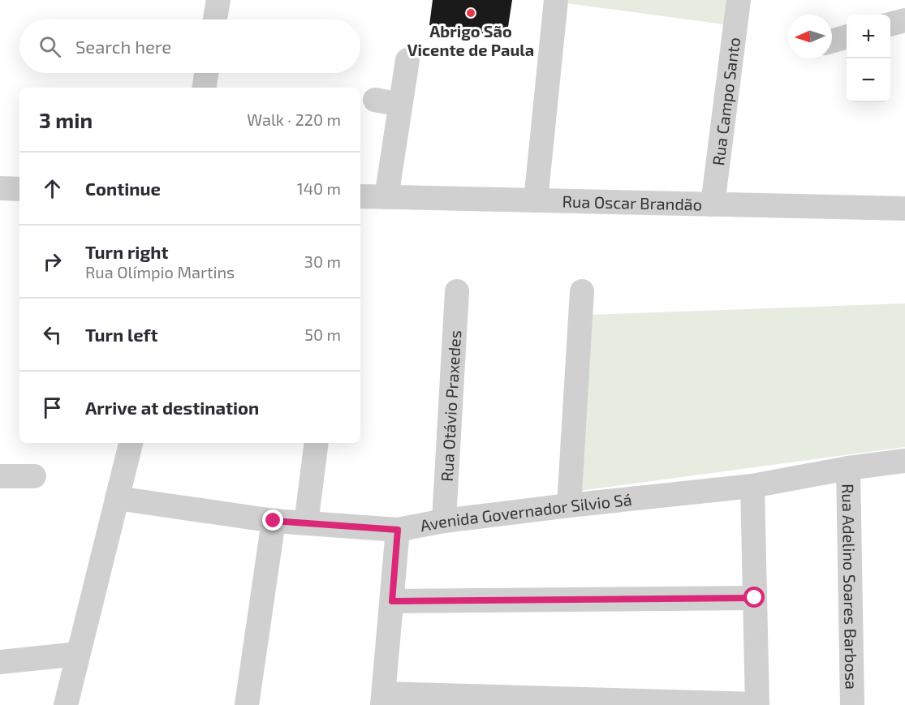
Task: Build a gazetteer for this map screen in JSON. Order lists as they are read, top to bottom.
{
  "streets": {
    "street": [
      "Rua Campo Santo",
      "Rua Oscar Brandão",
      "Rua Otávio Praxedes",
      "Avenida Governador Silvio Sá",
      "Rua Adelino Soares Barbosa"
    ]
  },
  "crossings": [
    ["Rua Campo Santo", "Rua Oscar Brandão"],
    ["Rua Otávio Praxedes", "Avenida Governador Silvio Sá"],
    ["Avenida Governador Silvio Sá", "Rua Adelino Soares Barbosa"]
  ],
  "places": ["Abrigo São Vicente de Paula"],
  "north": "left",
  "page": {
    "map_buttons": ["+", "−"],
    "search": "Search here",
    "heading": ["3 min", "Walk · 220 m"],
    "list": [
      ["Continue", "140 m"],
      ["Turn right", "Rua Olímpio Martins", "30 m"],
      ["Turn left", "50 m"],
      "Arrive at destination"
    ]
  }
}
